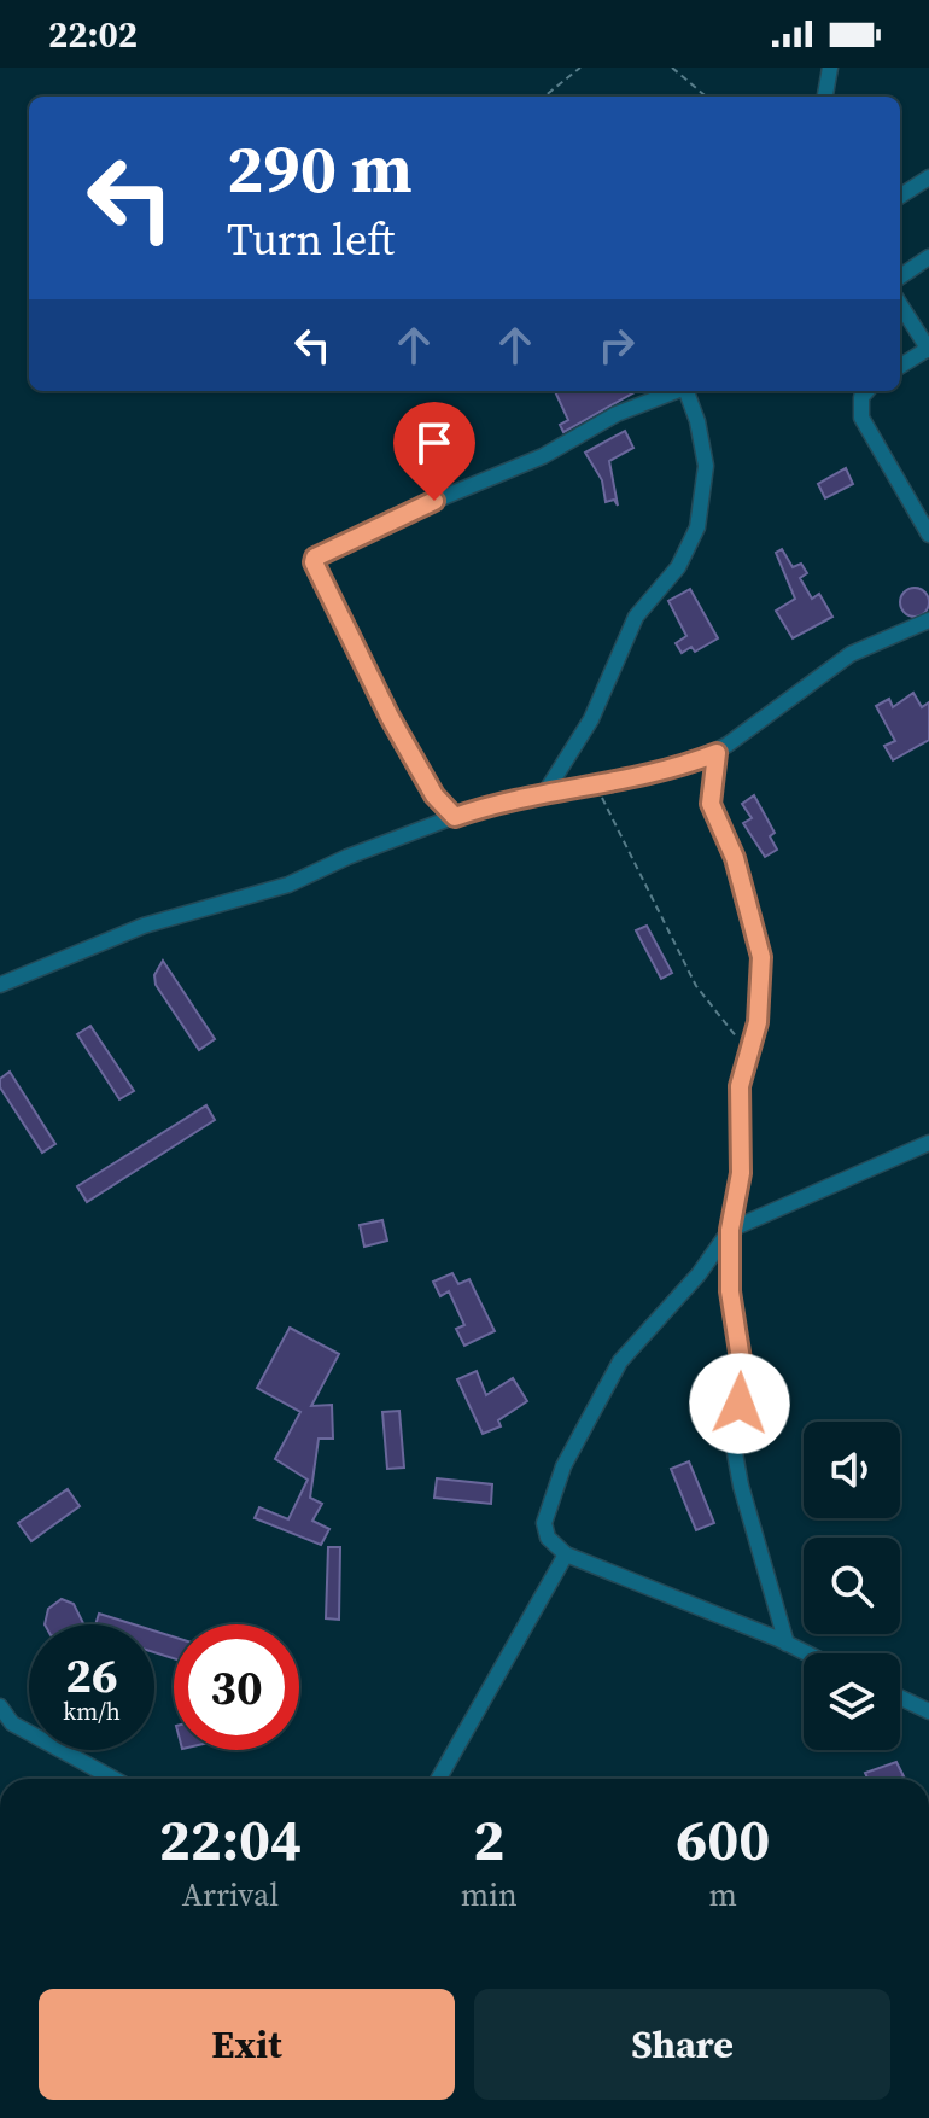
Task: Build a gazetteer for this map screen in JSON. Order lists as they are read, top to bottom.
{
  "page": {
    "status": "22:02",
    "turn": ["290 m", "Turn left"],
    "speed": "26 km/h",
    "limit": "30",
    "eta": [
      "22:04",
      "Arrival",
      "2",
      "min",
      "600",
      "m"
    ],
    "buttons": ["Exit", "Share"]
  }
}
